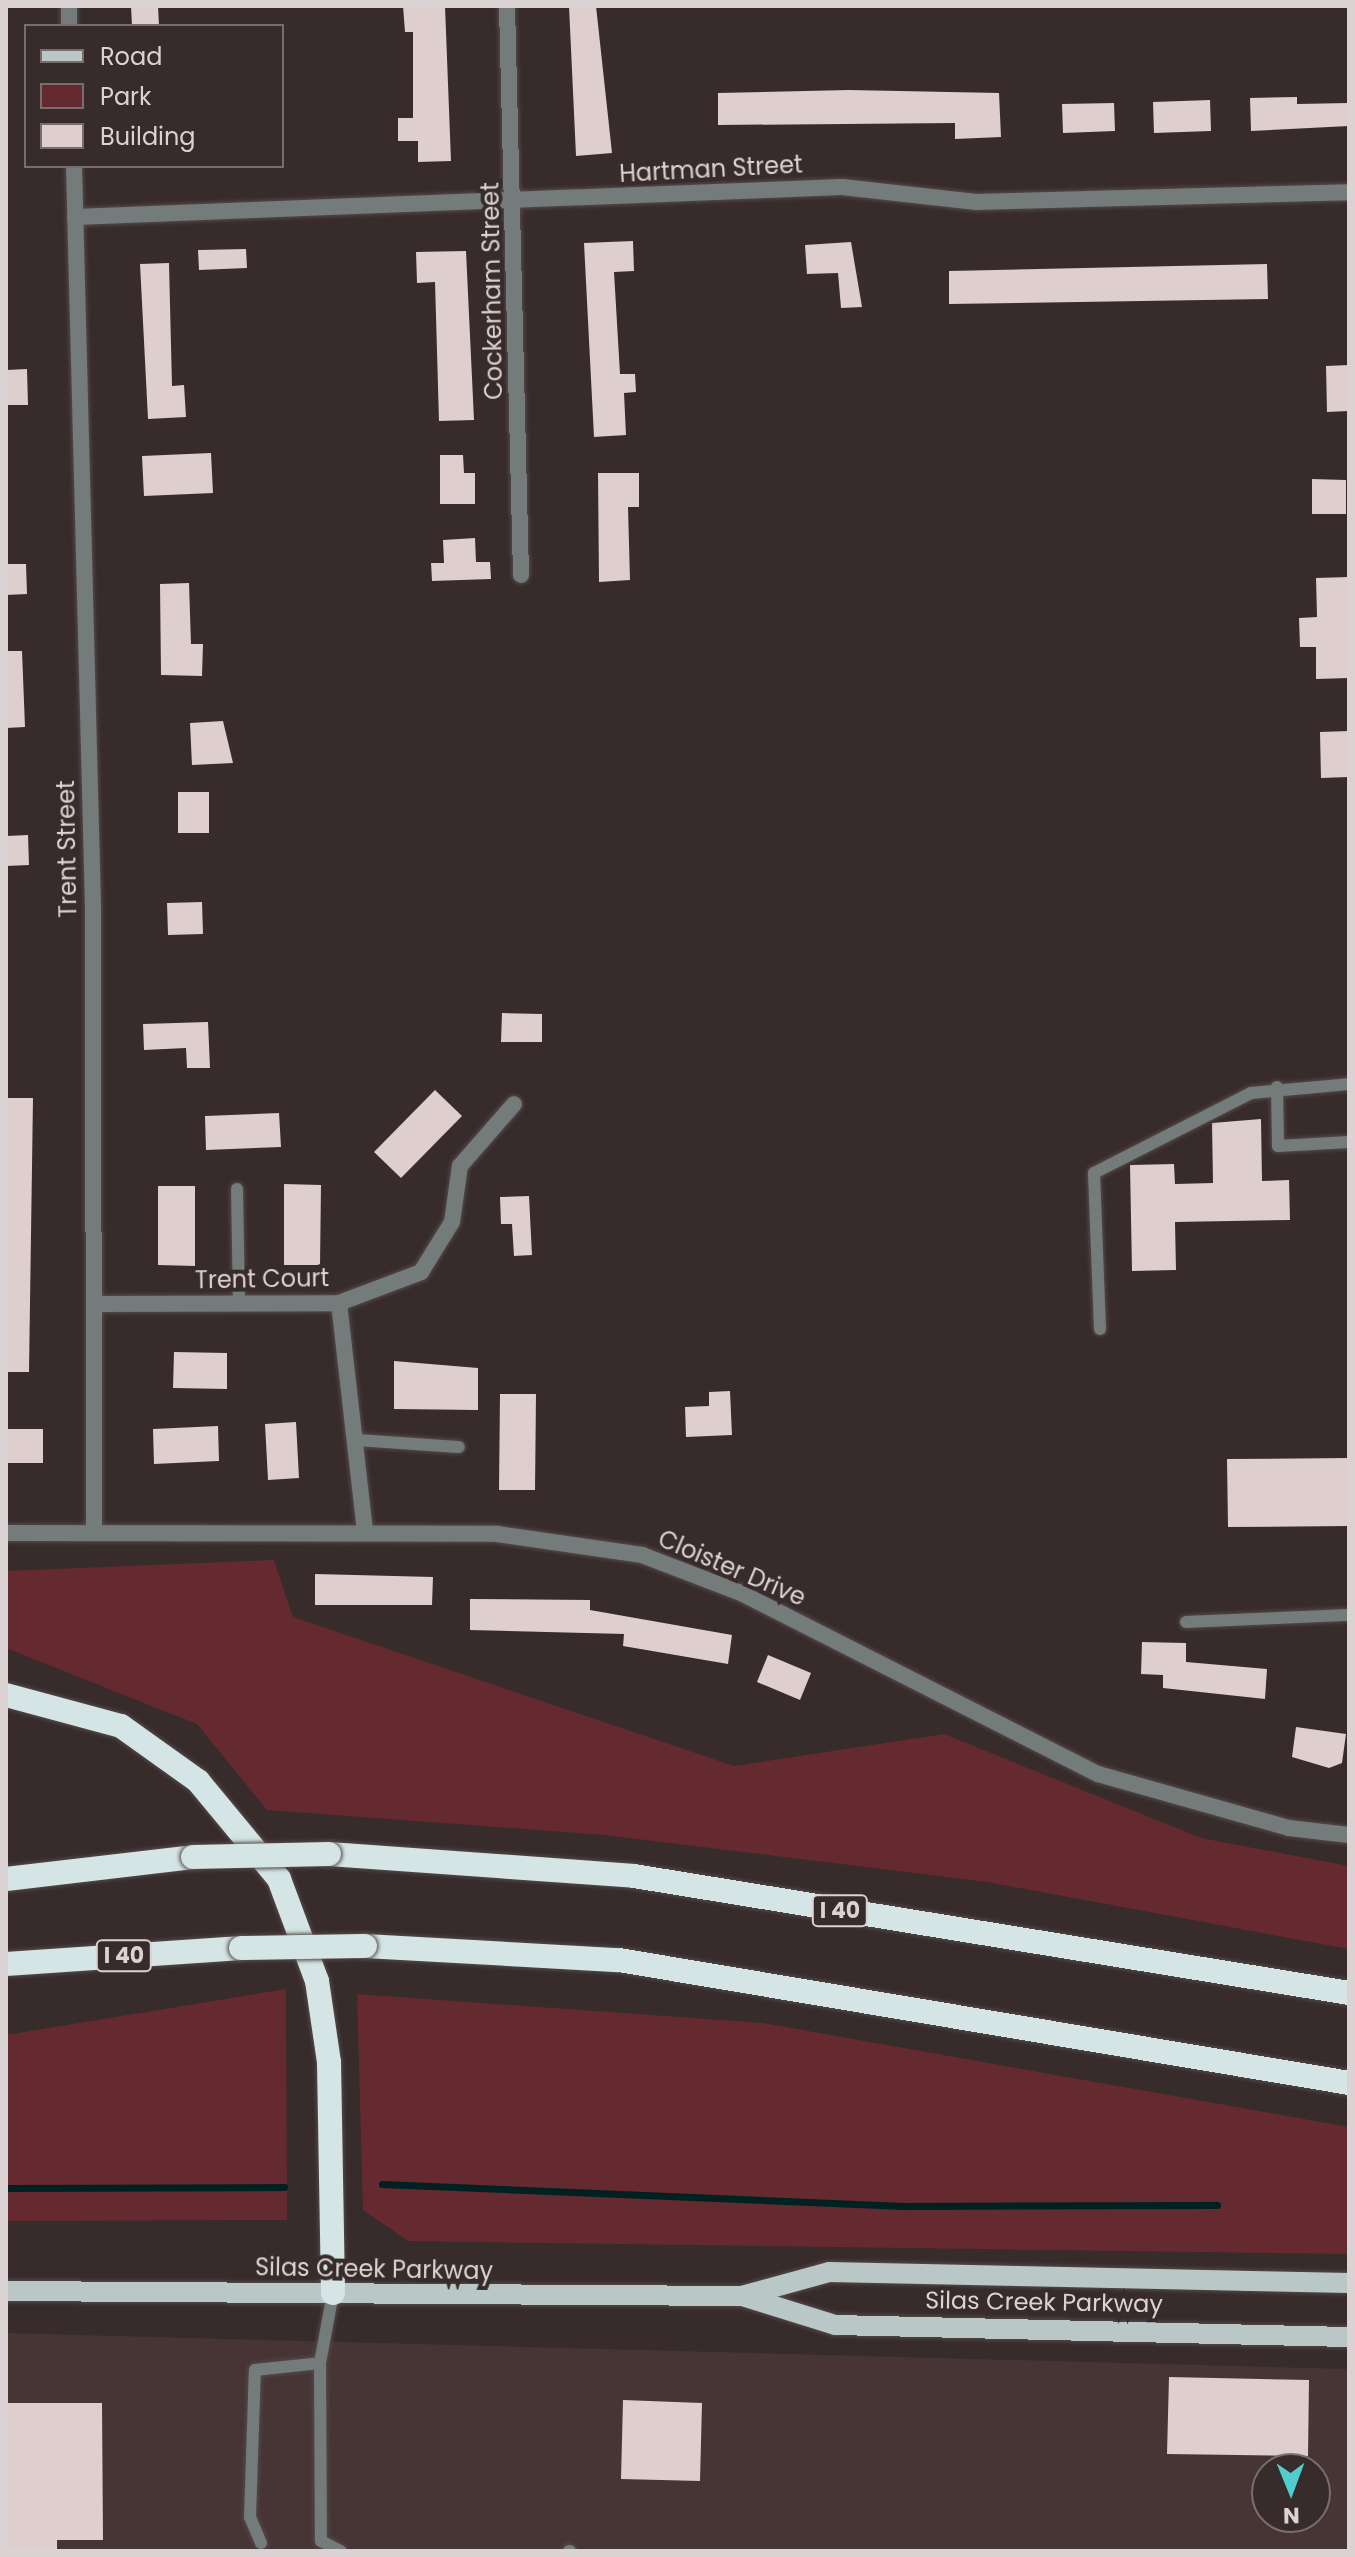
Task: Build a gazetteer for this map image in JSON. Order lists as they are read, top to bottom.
{
  "streets": {
    "highway": ["I 40"],
    "main road": ["Silas Creek Parkway"],
    "street": [
      "Hartman Street",
      "Cockerham Street",
      "Trent Street",
      "Trent Court",
      "Cloister Drive"
    ]
  },
  "crossings": [
    ["Hartman Street", "Cockerham Street"],
    ["Hartman Street", "Trent Street"],
    ["Trent Street", "Trent Court"],
    ["Trent Street", "Cloister Drive"]
  ],
  "legend": ["Road", "Park", "Building"],
  "north": "bottom"
}
